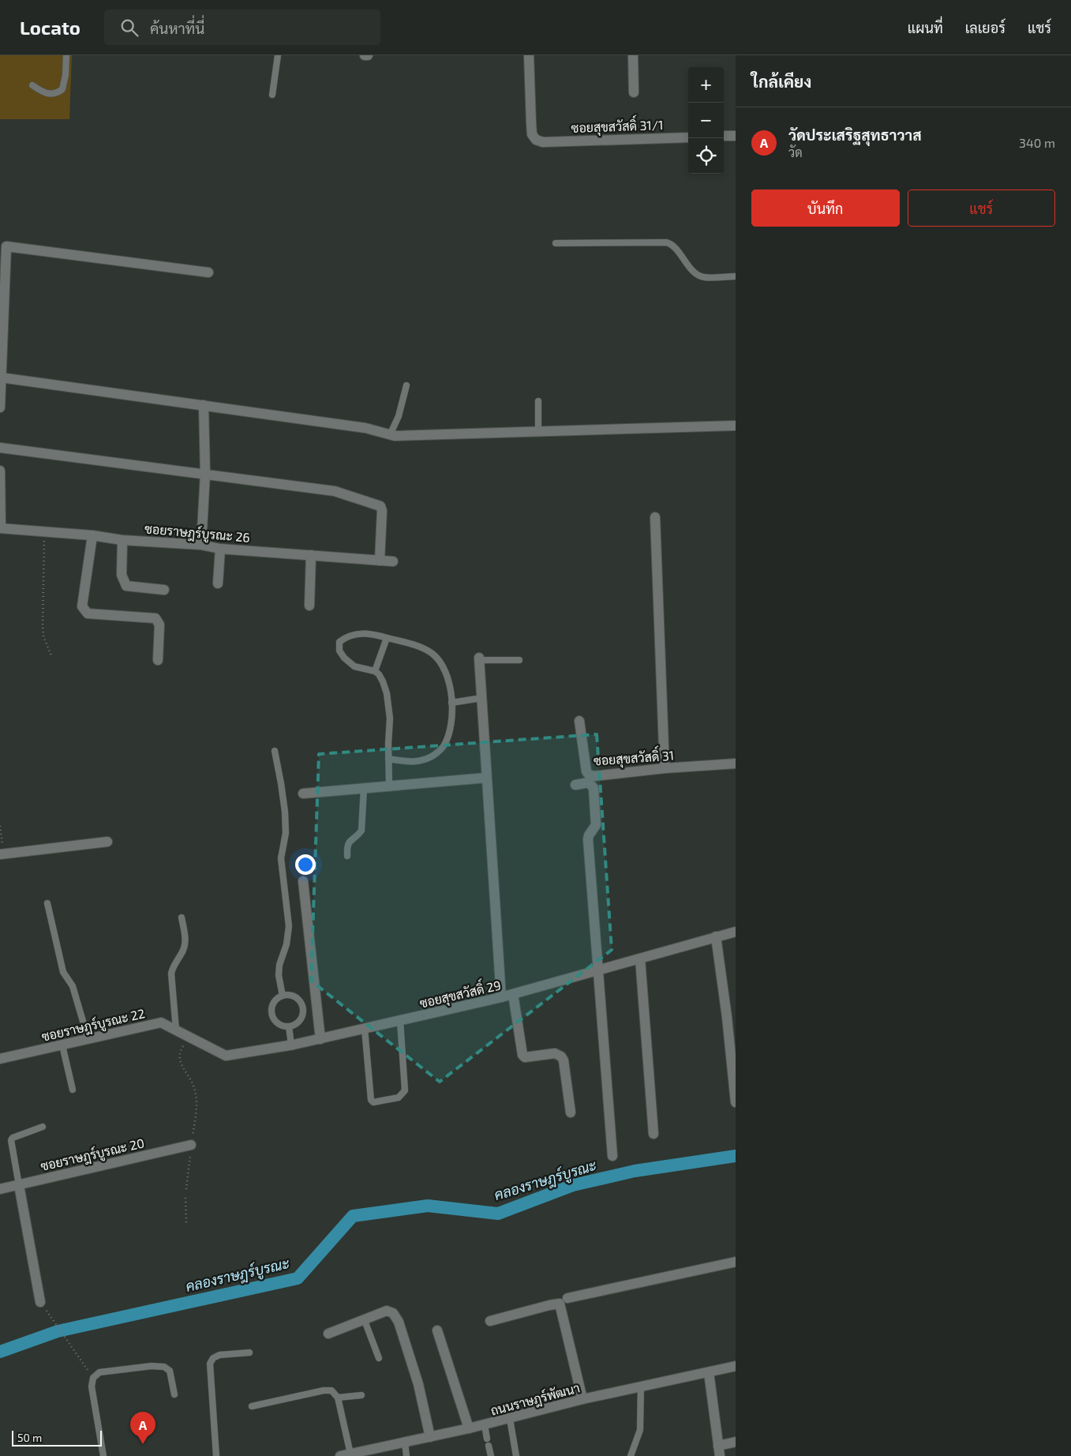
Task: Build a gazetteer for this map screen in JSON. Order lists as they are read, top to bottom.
{
  "streets": {
    "street": [
      "ซอยสุขสวัสดิ์ 31/1",
      "ซอยราษฎร์บูรณะ 26",
      "ซอยสุขสวัสดิ์ 31",
      "ซอยสุขสวัสดิ์ 29",
      "ซอยราษฎร์บูรณะ 22",
      "ซอยราษฎร์บูรณะ 20",
      "ถนนราษฎร์พัฒนา"
    ]
  },
  "crossings": [
    ["ซอยสุขสวัสดิ์ 29", "ซอยราษฎร์บูรณะ 22"]
  ],
  "water": ["คลองราษฎร์บูรณะ"],
  "scale_bar": "50 m",
  "page": {
    "header": "Locato",
    "search": "ค้นหาที่นี่",
    "nav": ["แผนที่", "เลเยอร์", "แชร์"],
    "heading": "ใกล้เคียง",
    "map_buttons": ["+", "−"],
    "list": [
      {
        "mark": "A",
        "name": "วัดประเสริฐสุทธาวาส",
        "note": "วัด",
        "value": "340 m"
      }
    ],
    "buttons": ["บันทึก", "แชร์"],
    "pins": "A",
    "scale": "50 m"
  }
}
